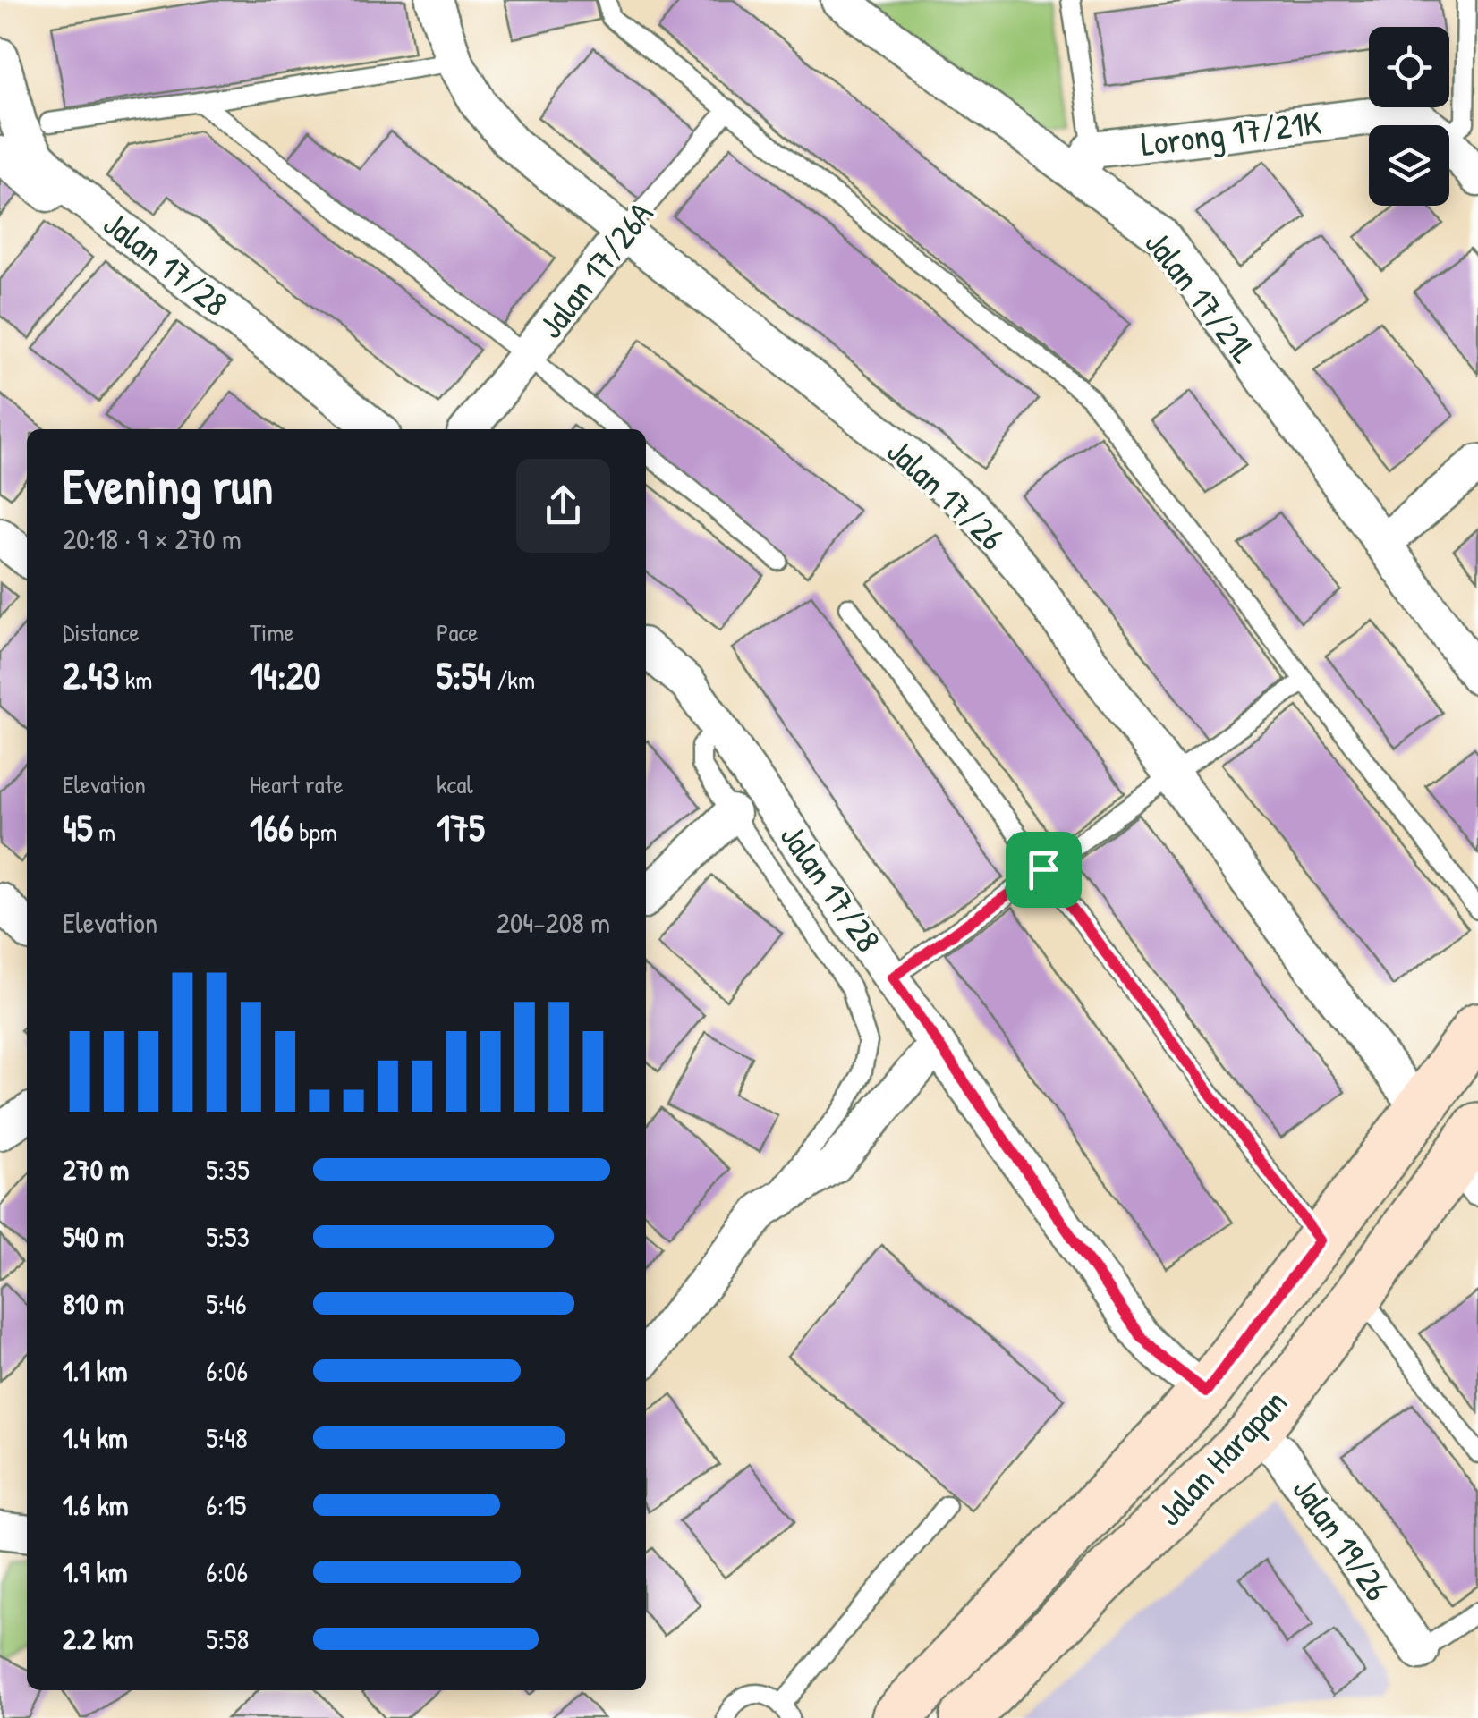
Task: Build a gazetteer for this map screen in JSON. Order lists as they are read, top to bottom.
{
  "streets": {
    "main road": ["Jalan Harapan"],
    "street": [
      "Lorong 17/21K",
      "Jalan 17/28",
      "Jalan 17/26A",
      "Jalan 17/21L",
      "Jalan 17/26",
      "Jalan 19/26"
    ]
  },
  "crossings": [
    ["Lorong 17/21K", "Jalan 17/21L"],
    ["Jalan 17/28", "Jalan Harapan"],
    ["Jalan 17/26A", "Jalan 17/26"],
    ["Jalan 17/26", "Jalan Harapan"],
    ["Jalan Harapan", "Jalan 19/26"]
  ],
  "page": {
    "heading": ["Evening run", "20:18 · 9 × 270 m"],
    "stats": [
      ["Distance", "2.43 km"],
      ["Time", "14:20"],
      ["Pace", "5:54 /km"],
      ["Elevation", "45 m"],
      ["Heart rate", "166 bpm"],
      ["kcal", "175"]
    ],
    "chart": ["Elevation", "204–208 m"],
    "list": [
      {
        "name": "270 m",
        "note": "5:35"
      },
      {
        "name": "540 m",
        "note": "5:53"
      },
      {
        "name": "810 m",
        "note": "5:46"
      },
      {
        "name": "1.1 km",
        "note": "6:06"
      },
      {
        "name": "1.4 km",
        "note": "5:48"
      },
      {
        "name": "1.6 km",
        "note": "6:15"
      },
      {
        "name": "1.9 km",
        "note": "6:06"
      },
      {
        "name": "2.2 km",
        "note": "5:58"
      }
    ]
  }
}
